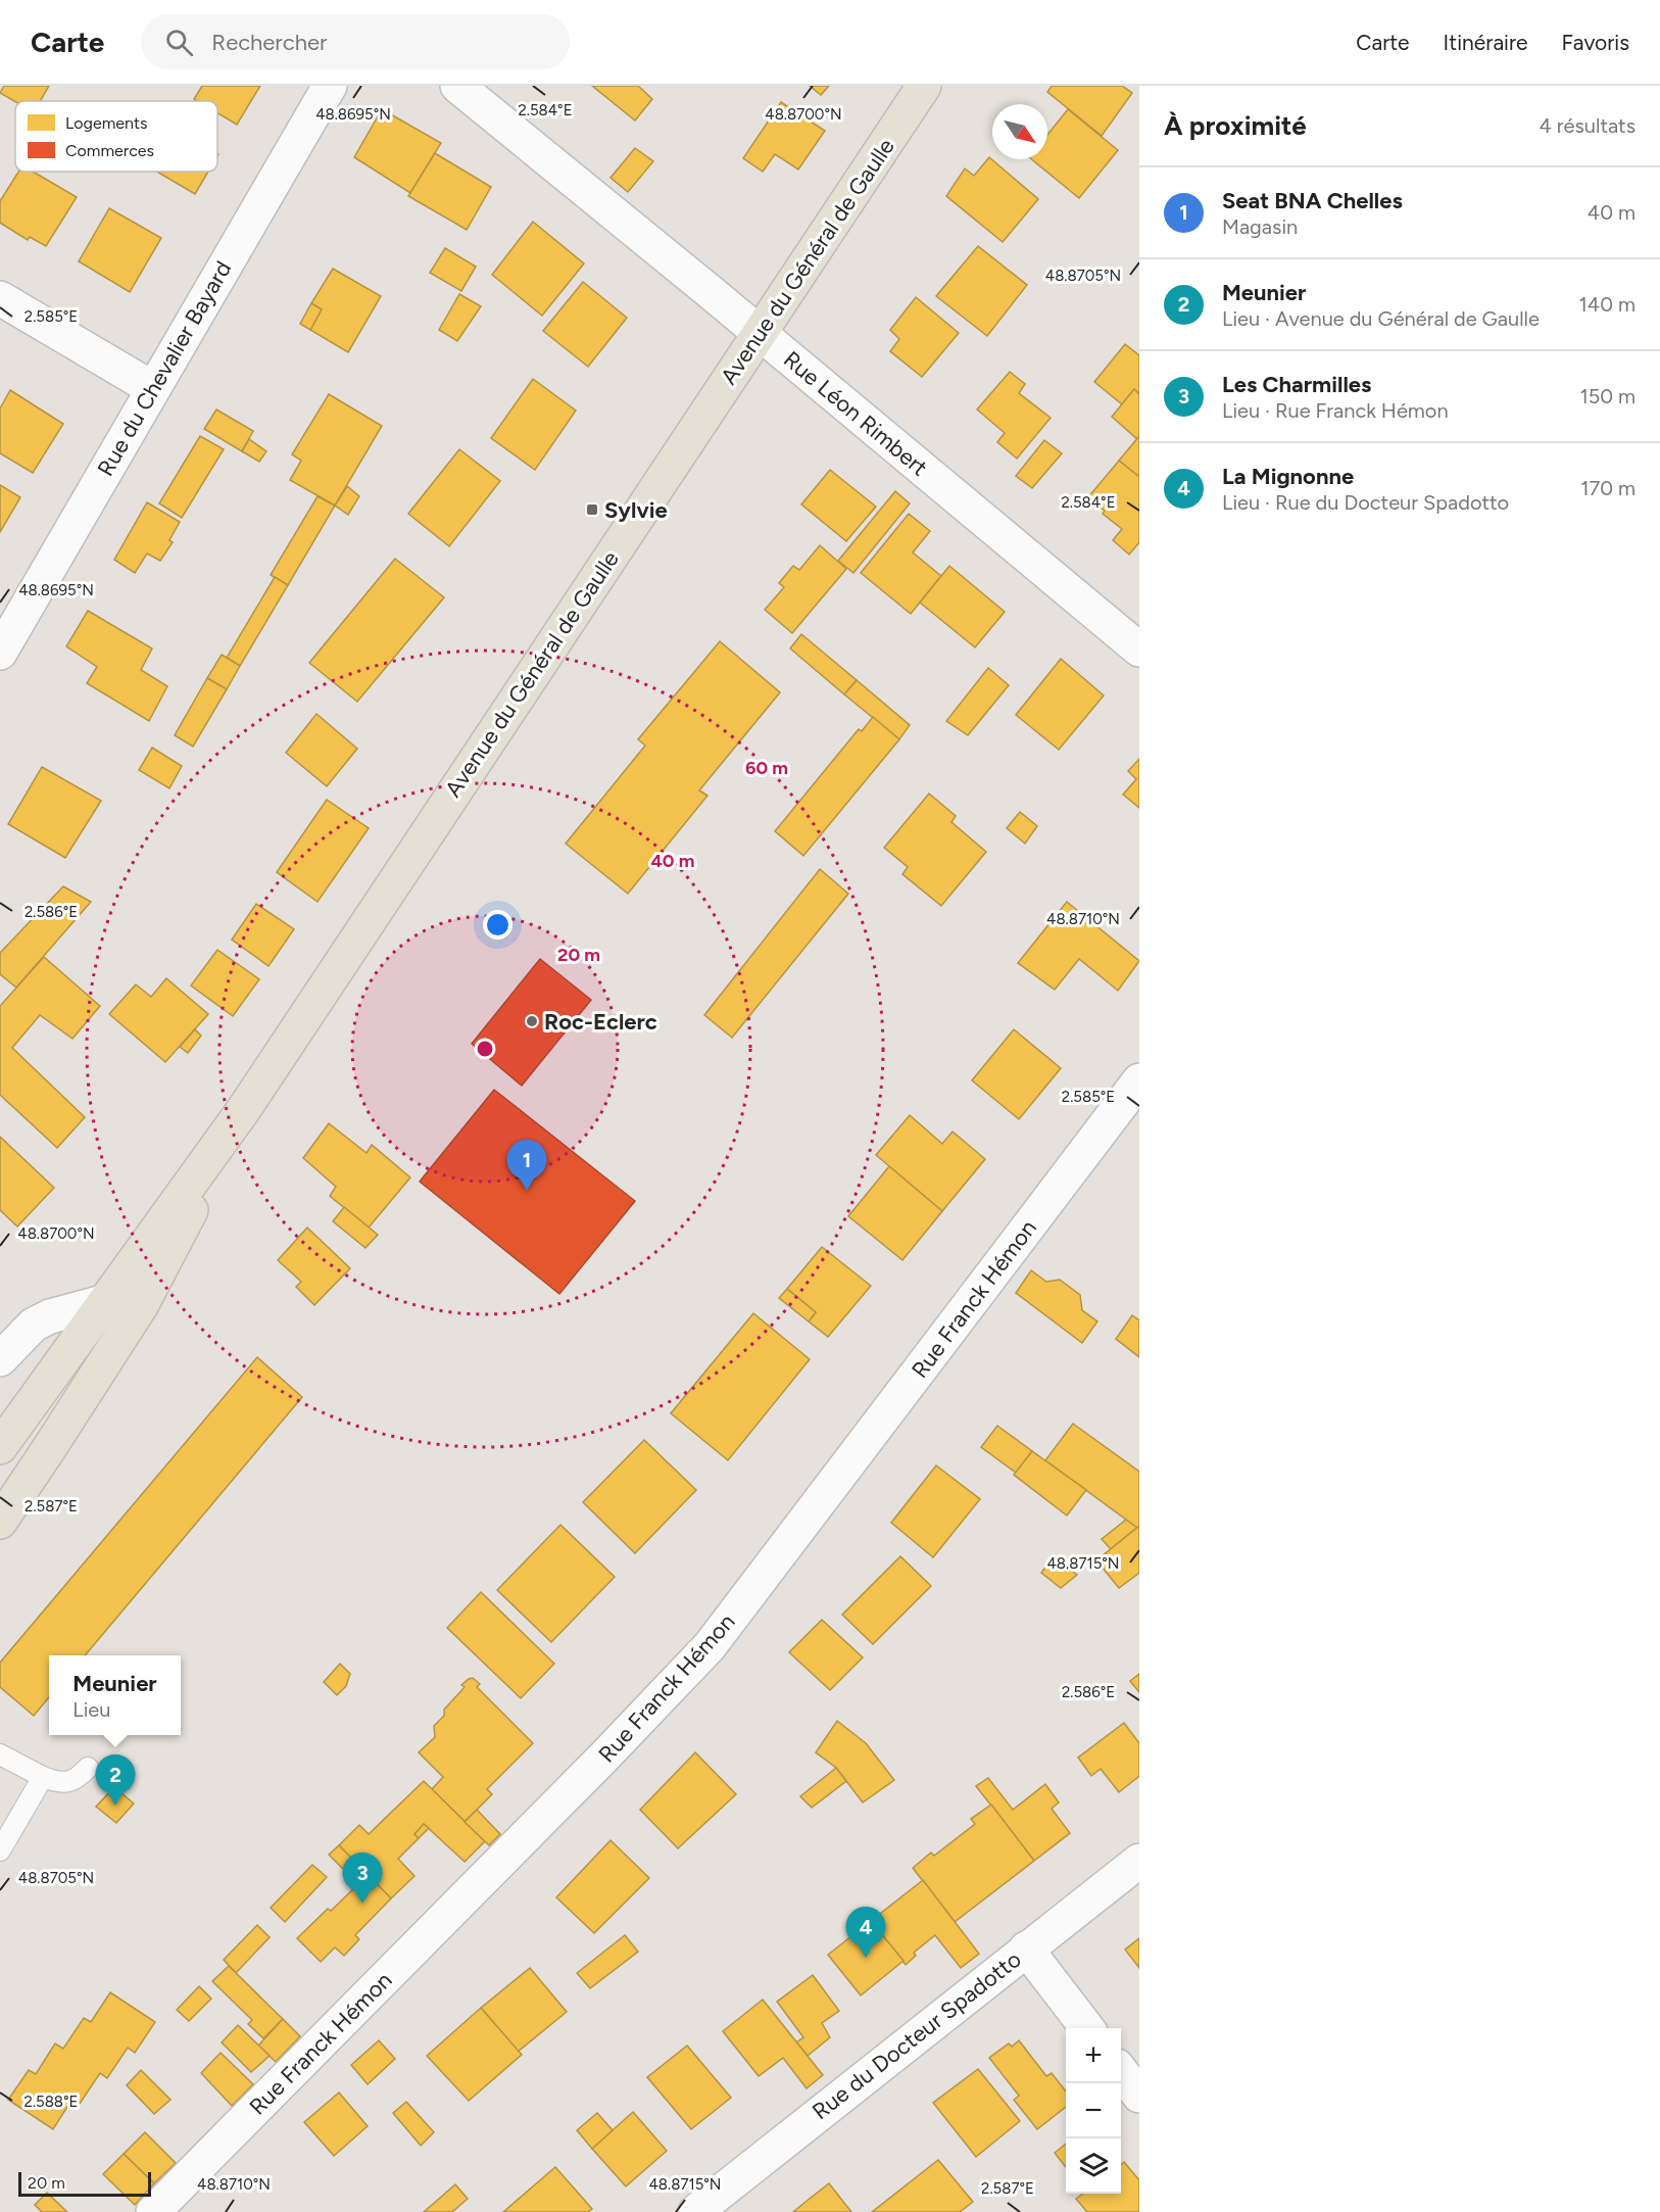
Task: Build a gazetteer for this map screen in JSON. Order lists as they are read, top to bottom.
{
  "streets": {
    "main road": ["Avenue du Général de Gaulle"],
    "street": [
      "Rue du Chevalier Bayard",
      "Rue Léon Rimbert",
      "Rue Franck Hémon",
      "Rue du Docteur Spadotto"
    ]
  },
  "crossings": [
    ["Avenue du Général de Gaulle", "Rue Léon Rimbert"]
  ],
  "places": {
    "transit": ["Sylvie"],
    "other": ["Roc-Eclerc"]
  },
  "legend": ["Logements", "Commerces"],
  "scale_bar": "20 m",
  "north": "bottom right",
  "page": {
    "header": "Carte",
    "search": "Rechercher",
    "nav": ["Carte", "Itinéraire", "Favoris"],
    "heading": ["À proximité", "4 résultats"],
    "list": [
      {
        "mark": "1",
        "name": "Seat BNA Chelles",
        "note": "Magasin",
        "value": "40 m"
      },
      {
        "mark": "2",
        "name": "Meunier",
        "note": "Lieu · Avenue du Général de Gaulle",
        "value": "140 m"
      },
      {
        "mark": "3",
        "name": "Les Charmilles",
        "note": "Lieu · Rue Franck Hémon",
        "value": "150 m"
      },
      {
        "mark": "4",
        "name": "La Mignonne",
        "note": "Lieu · Rue du Docteur Spadotto",
        "value": "170 m"
      }
    ],
    "pins": [
      "1",
      "2",
      "3",
      "4"
    ],
    "popup": ["Meunier", "Lieu"],
    "map_buttons": ["+", "−"],
    "scale": "20 m"
  },
  "coordinates": [
    "2.584°E",
    "48.8695°N",
    "48.8700°N",
    "48.8705°N",
    "2.585°E",
    "2.586°E",
    "48.8710°N",
    "2.587°E",
    "48.8715°N",
    "2.588°E"
  ],
  "rings": ["60 m", "40 m", "20 m"]
}
